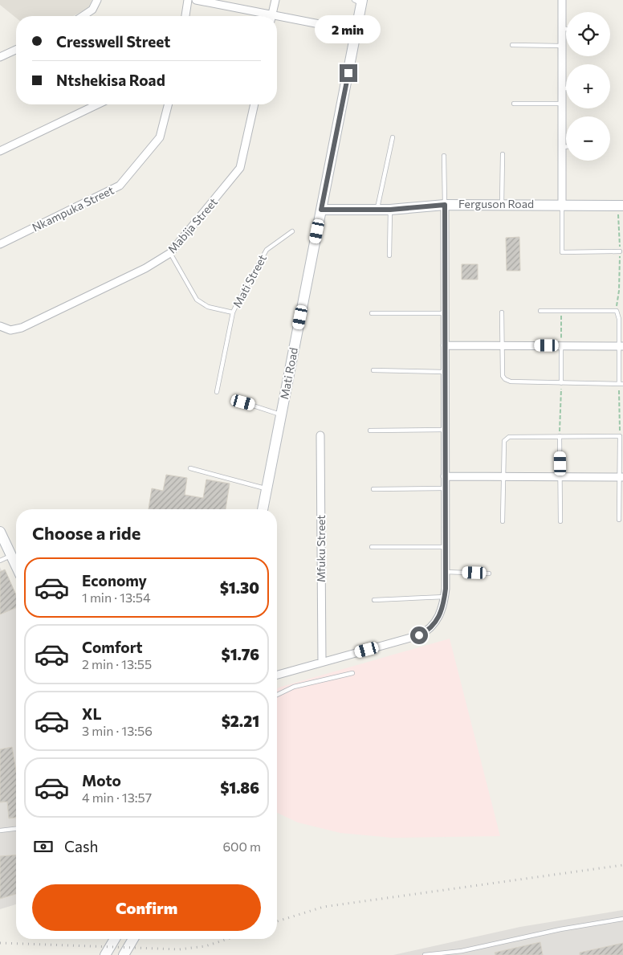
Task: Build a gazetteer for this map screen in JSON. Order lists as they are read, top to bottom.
{
  "streets": {
    "street": [
      "Ferguson Road",
      "Nkampuka Street",
      "Mabija Street",
      "Mati Road",
      "Mfuku Street"
    ],
    "lane": ["Mati Street"]
  },
  "crossings": [
    ["Ferguson Road", "Mati Road"]
  ],
  "page": {
    "map_buttons": ["+", "−"],
    "bubble": "2 min",
    "banner": ["Cresswell Street", "Ntshekisa Road"],
    "heading": "Choose a ride",
    "list": [
      {
        "name": "Economy",
        "note": "1 min · 13:54",
        "value": "$1.30"
      },
      {
        "name": "Comfort",
        "note": "2 min · 13:55",
        "value": "$1.76"
      },
      {
        "name": "XL",
        "note": "3 min · 13:56",
        "value": "$2.21"
      },
      {
        "name": "Moto",
        "note": "4 min · 13:57",
        "value": "$1.86"
      }
    ],
    "pay": ["Cash", "600 m"],
    "buttons": "Confirm"
  }
}
